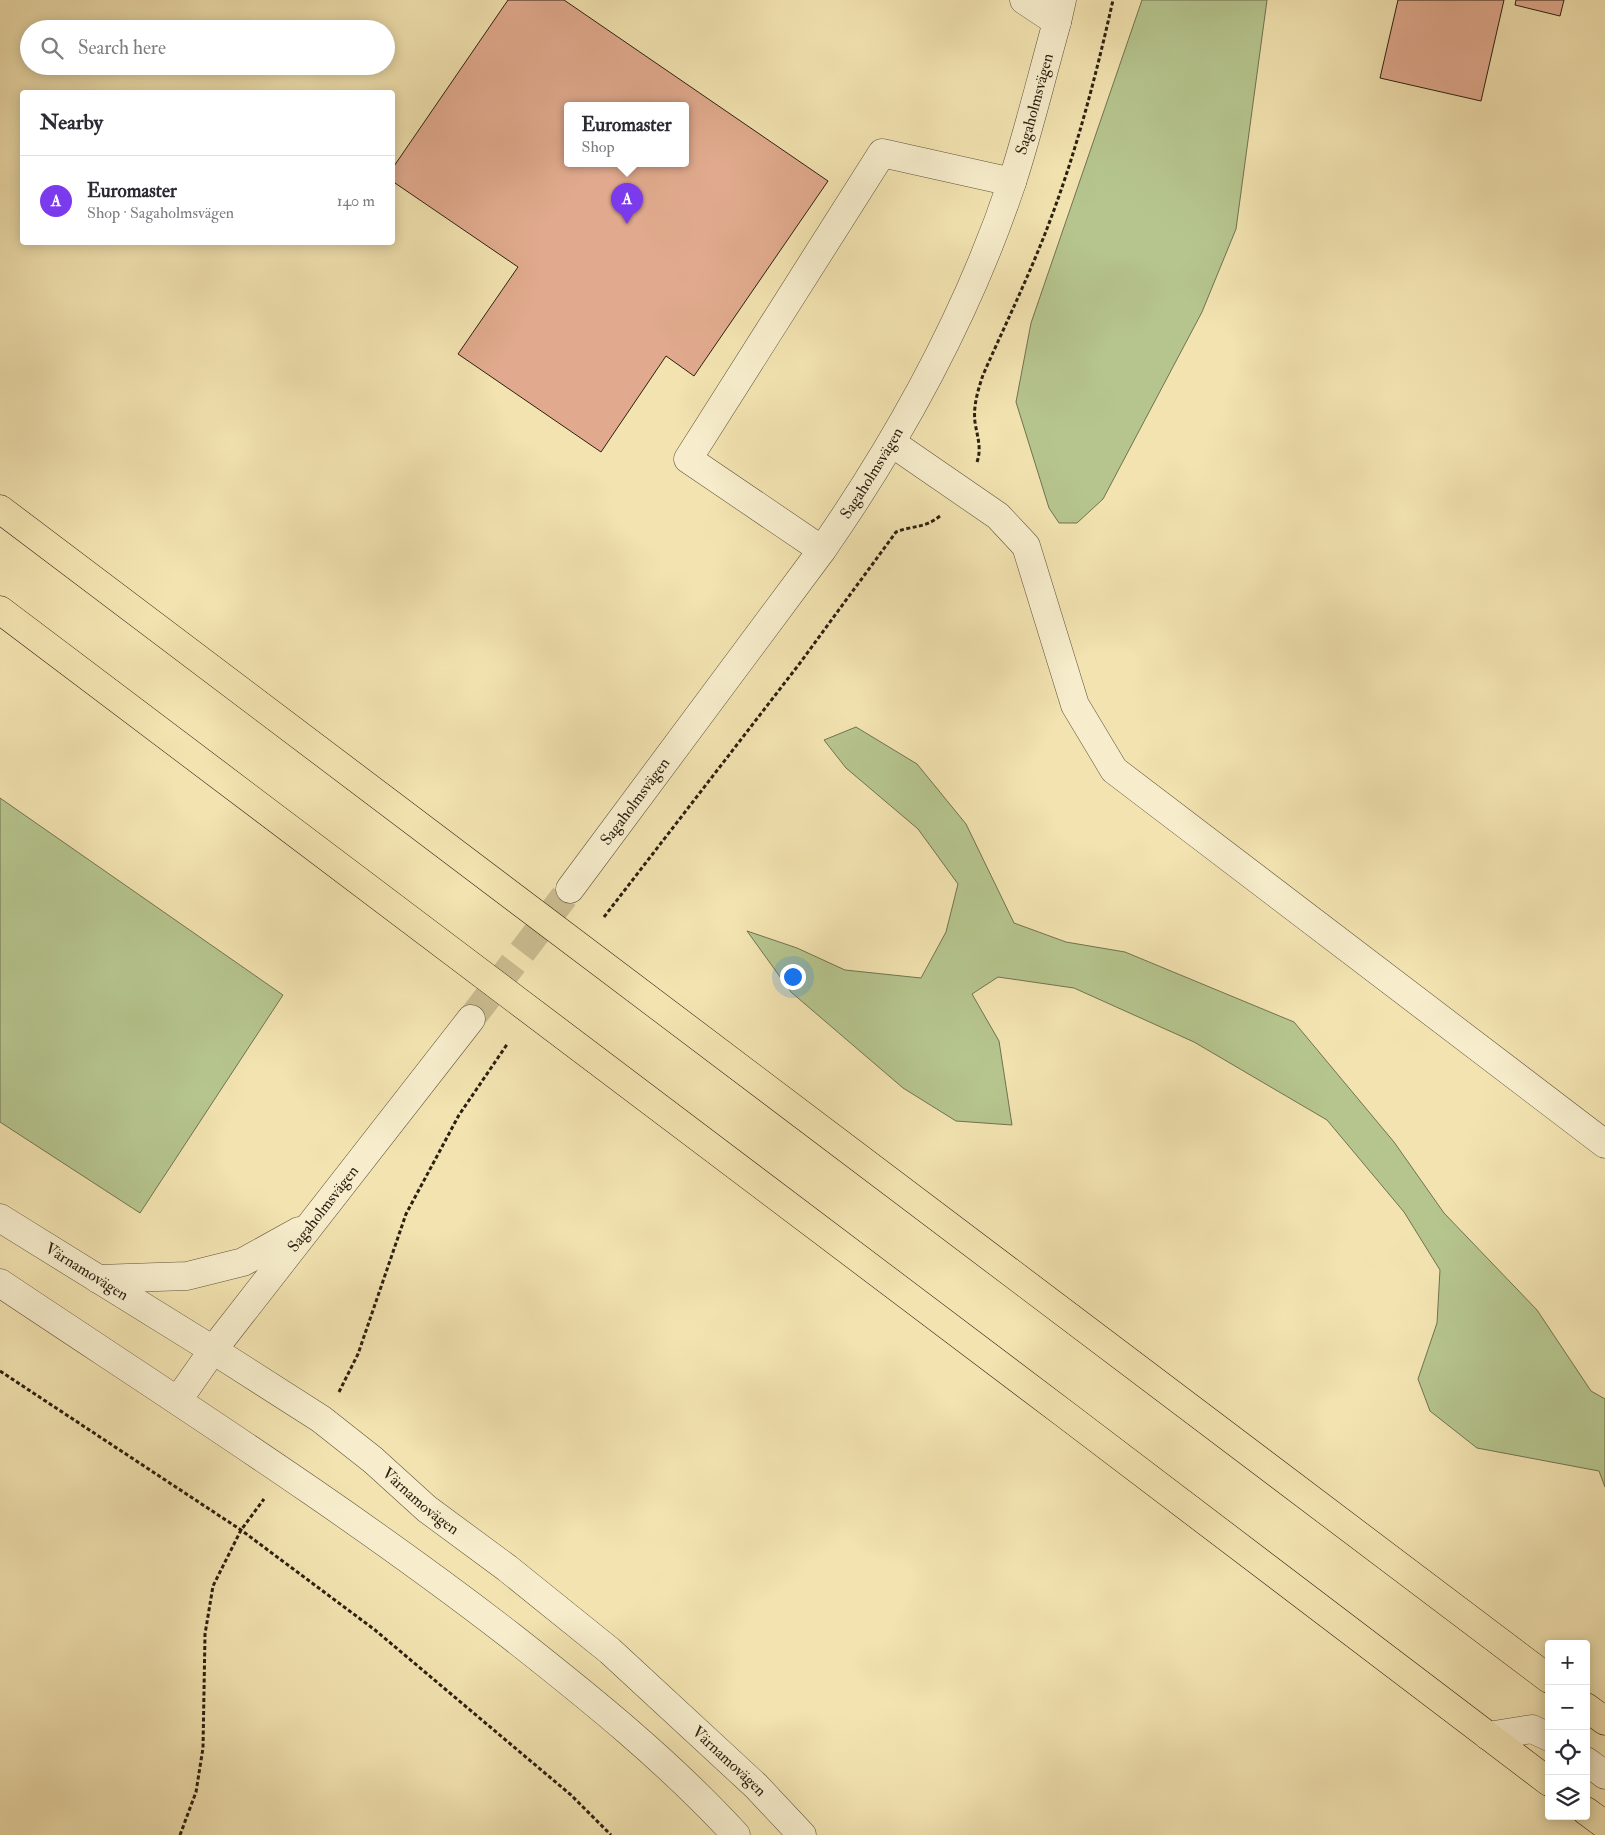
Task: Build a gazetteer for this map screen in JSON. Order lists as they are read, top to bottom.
{
  "streets": {
    "street": ["Sagaholmsvägen", "Värnamovägen"]
  },
  "crossings": [
    ["Sagaholmsvägen", "Värnamovägen"]
  ],
  "page": {
    "search": "Search here",
    "heading": "Nearby",
    "popup": ["Euromaster", "Shop"],
    "list": [
      {
        "mark": "A",
        "name": "Euromaster",
        "note": "Shop · Sagaholmsvägen",
        "value": "140 m"
      }
    ],
    "pins": "A",
    "map_buttons": ["+", "−"]
  }
}
